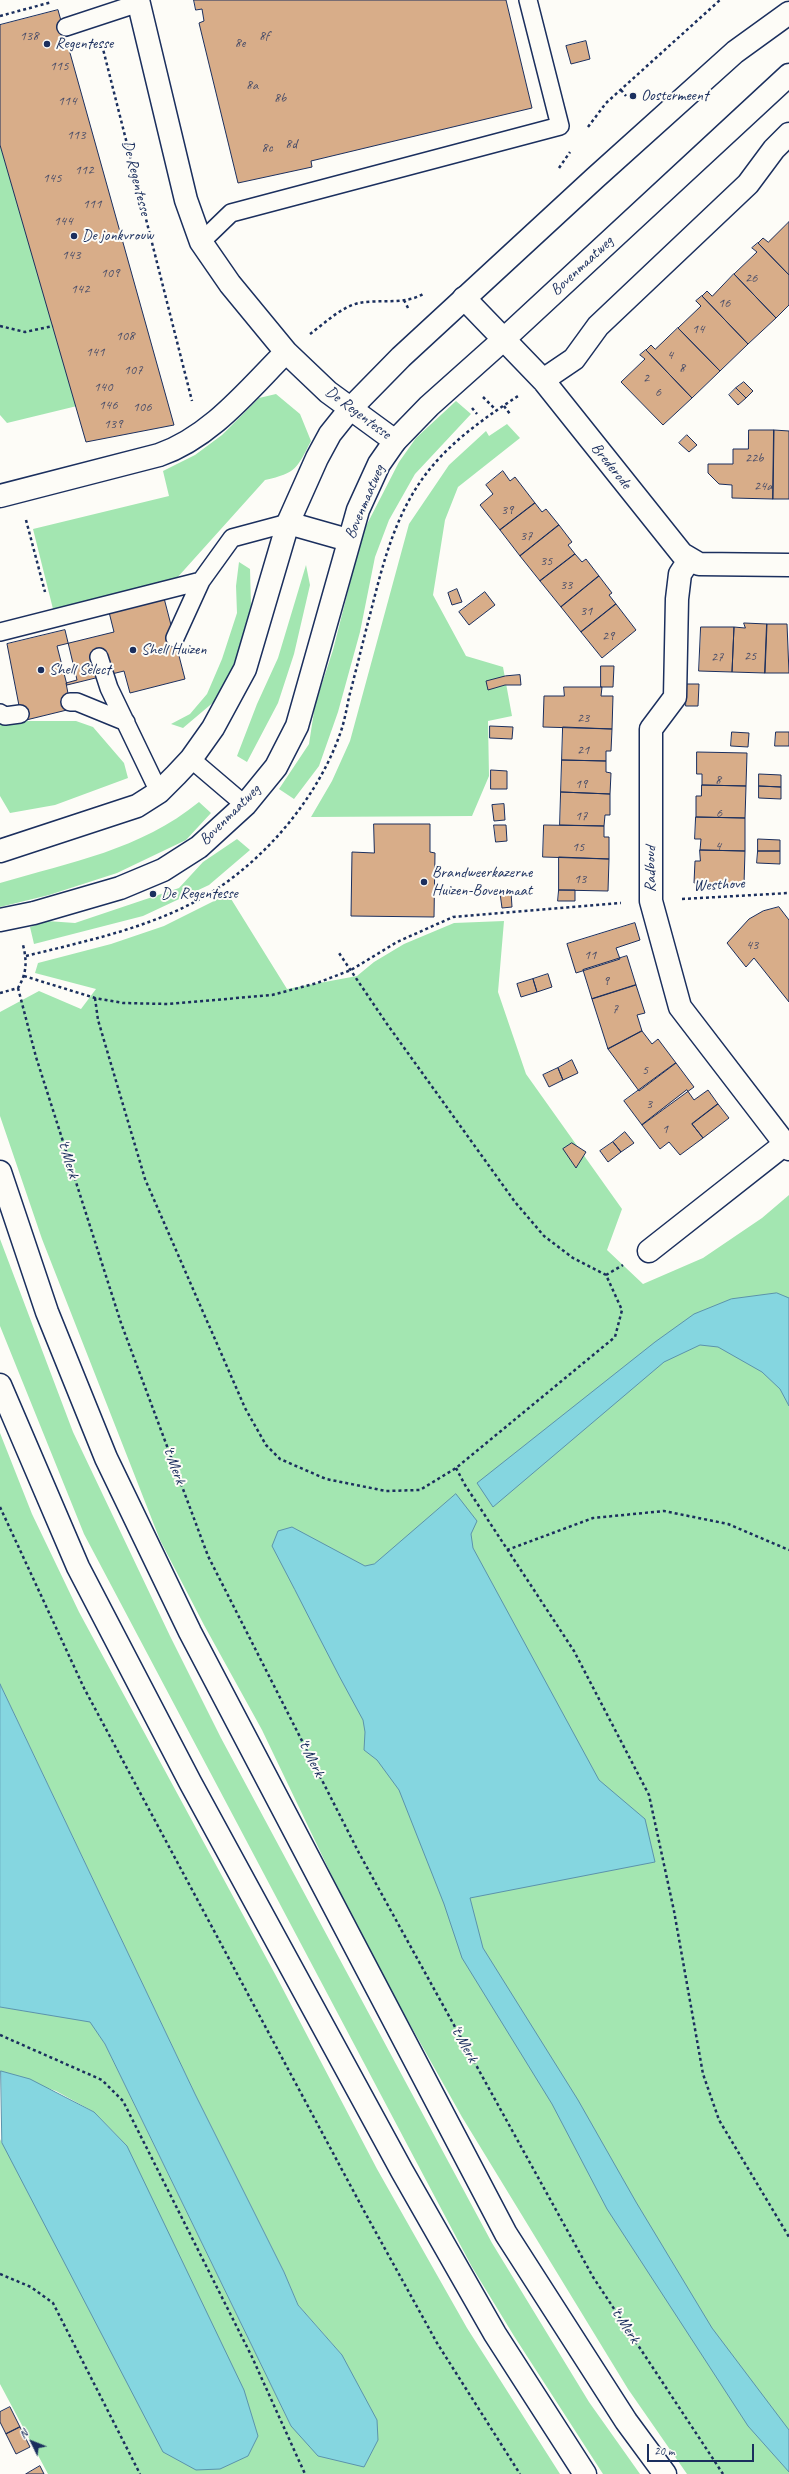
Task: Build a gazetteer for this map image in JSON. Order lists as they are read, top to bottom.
{
  "streets": {
    "street": [
      "De Regentesse",
      "Bovenmaatweg",
      "Brederode",
      "Radboud"
    ],
    "path": ["Westhove", "'t Merk"]
  },
  "crossings": [
    ["De Regentesse", "Bovenmaatweg"],
    ["Bovenmaatweg", "Brederode"],
    ["Brederode", "Radboud"],
    ["Radboud", "Westhove"]
  ],
  "places": [
    "Regentesse",
    "Oostermeent",
    "De jonkvrouw",
    "Shell Huizen",
    "Shell Select",
    "Brandweerkazerne Huizen-Bovenmaat",
    "De Regentesse"
  ],
  "house_numbers": [
    "138",
    "8f",
    "8e",
    "115",
    "8a",
    "8b",
    "114",
    "113",
    "8d",
    "8c",
    "112",
    "145",
    "111",
    "144",
    "143",
    "109",
    "26",
    "142",
    "16",
    "14",
    "108",
    "141",
    "4",
    "8",
    "107",
    "2",
    "140",
    "6",
    "146",
    "106",
    "139",
    "22b",
    "24a",
    "39",
    "37",
    "35",
    "33",
    "31",
    "29",
    "25",
    "27",
    "23",
    "21",
    "8",
    "19",
    "6",
    "17",
    "4",
    "15",
    "13",
    "43",
    "11",
    "9",
    "7",
    "5",
    "3",
    "1"
  ],
  "scale_bar": "20 m",
  "north": "top left"
}
